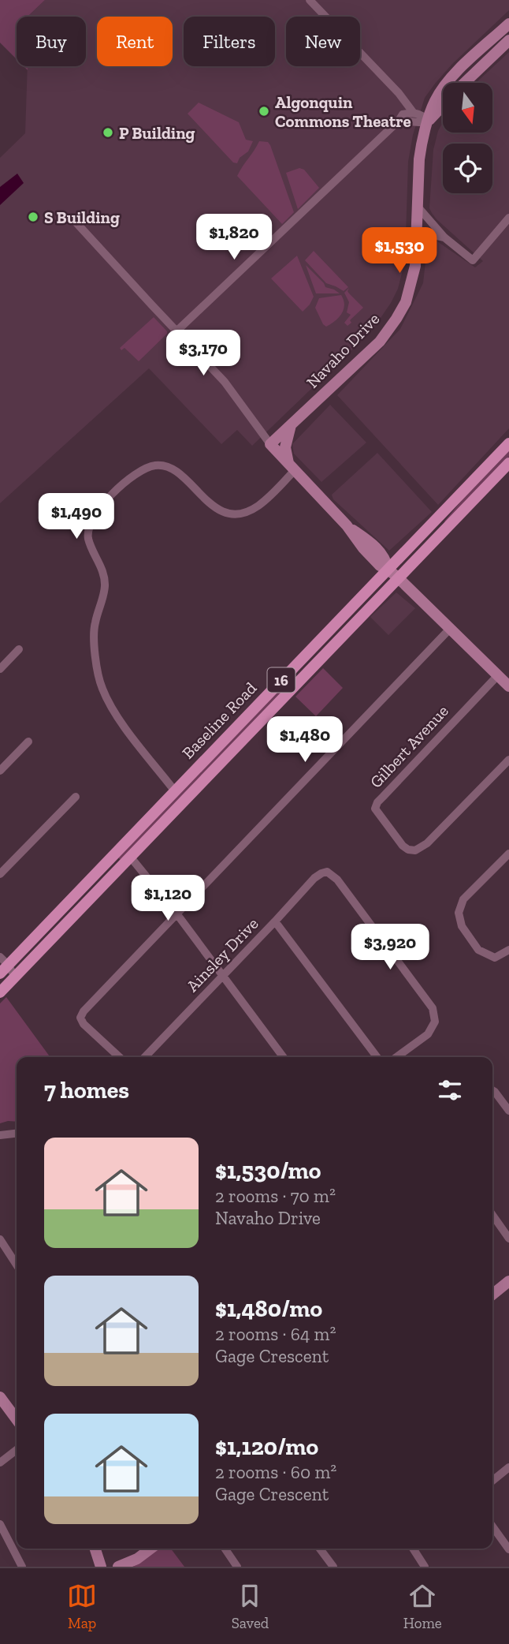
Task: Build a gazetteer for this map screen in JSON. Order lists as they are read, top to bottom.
{
  "streets": {
    "main road": ["16", "Baseline Road"],
    "street": ["Navaho Drive", "Gilbert Avenue", "Ainsley Drive"]
  },
  "places": ["Algonquin Commons Theatre", "P Building", "S Building"],
  "north": "bottom",
  "page": {
    "chip": [
      "Buy",
      "Rent",
      "Filters",
      "New"
    ],
    "price": [
      "$1,820",
      "$1,530",
      "$3,170",
      "$1,490",
      "$1,480",
      "$1,120",
      "$3,920"
    ],
    "heading": "7 homes",
    "list": [
      {
        "name": "$1,530/mo",
        "note": "2 rooms · 70 m² · Navaho Drive"
      },
      {
        "name": "$1,480/mo",
        "note": "2 rooms · 64 m² · Gage Crescent"
      },
      {
        "name": "$1,120/mo",
        "note": "2 rooms · 60 m² · Gage Crescent"
      }
    ],
    "tabs": ["Map", "Saved", "Home"]
  }
}
